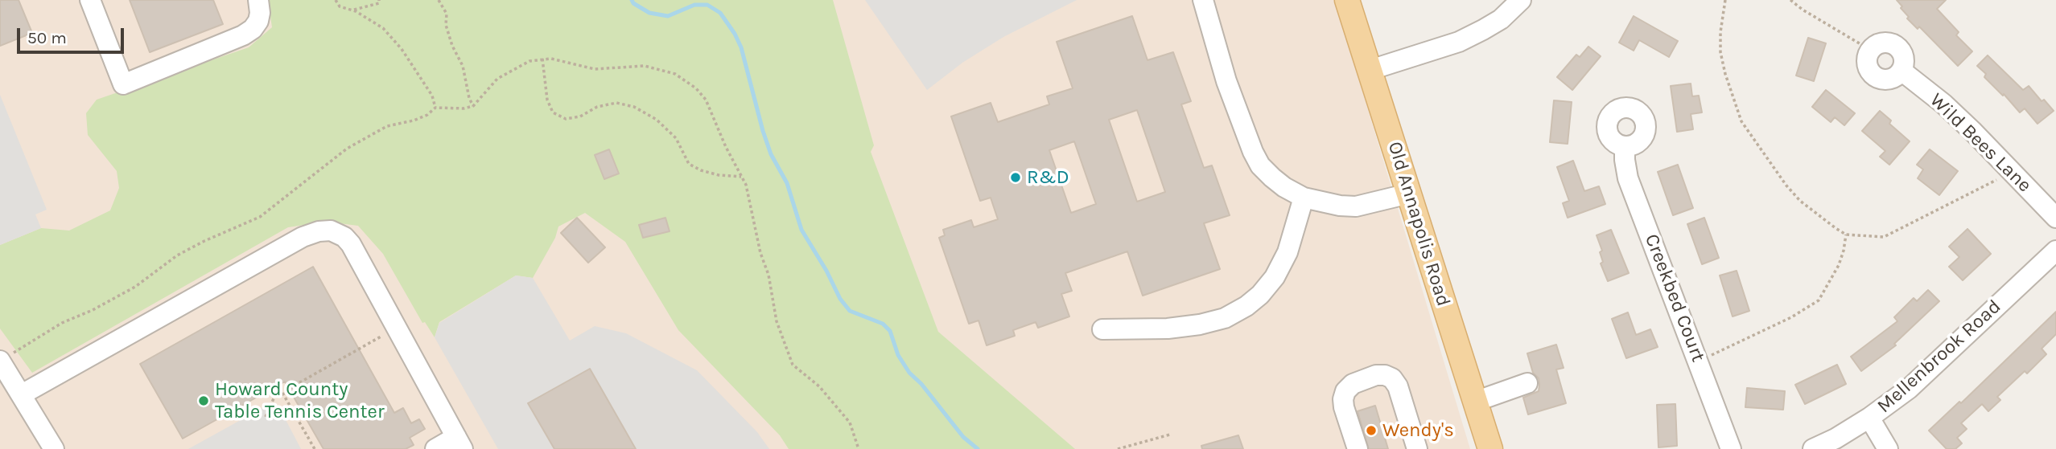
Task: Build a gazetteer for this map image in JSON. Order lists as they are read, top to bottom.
{
  "streets": {
    "main road": ["Old Annapolis Road"],
    "street": ["Wild Bees Lane", "Creekbed Court", "Mellenbrook Road"]
  },
  "places": ["R&D", "Howard County Table Tennis Center", "Wendy's"],
  "scale_bar": "50 m"
}
